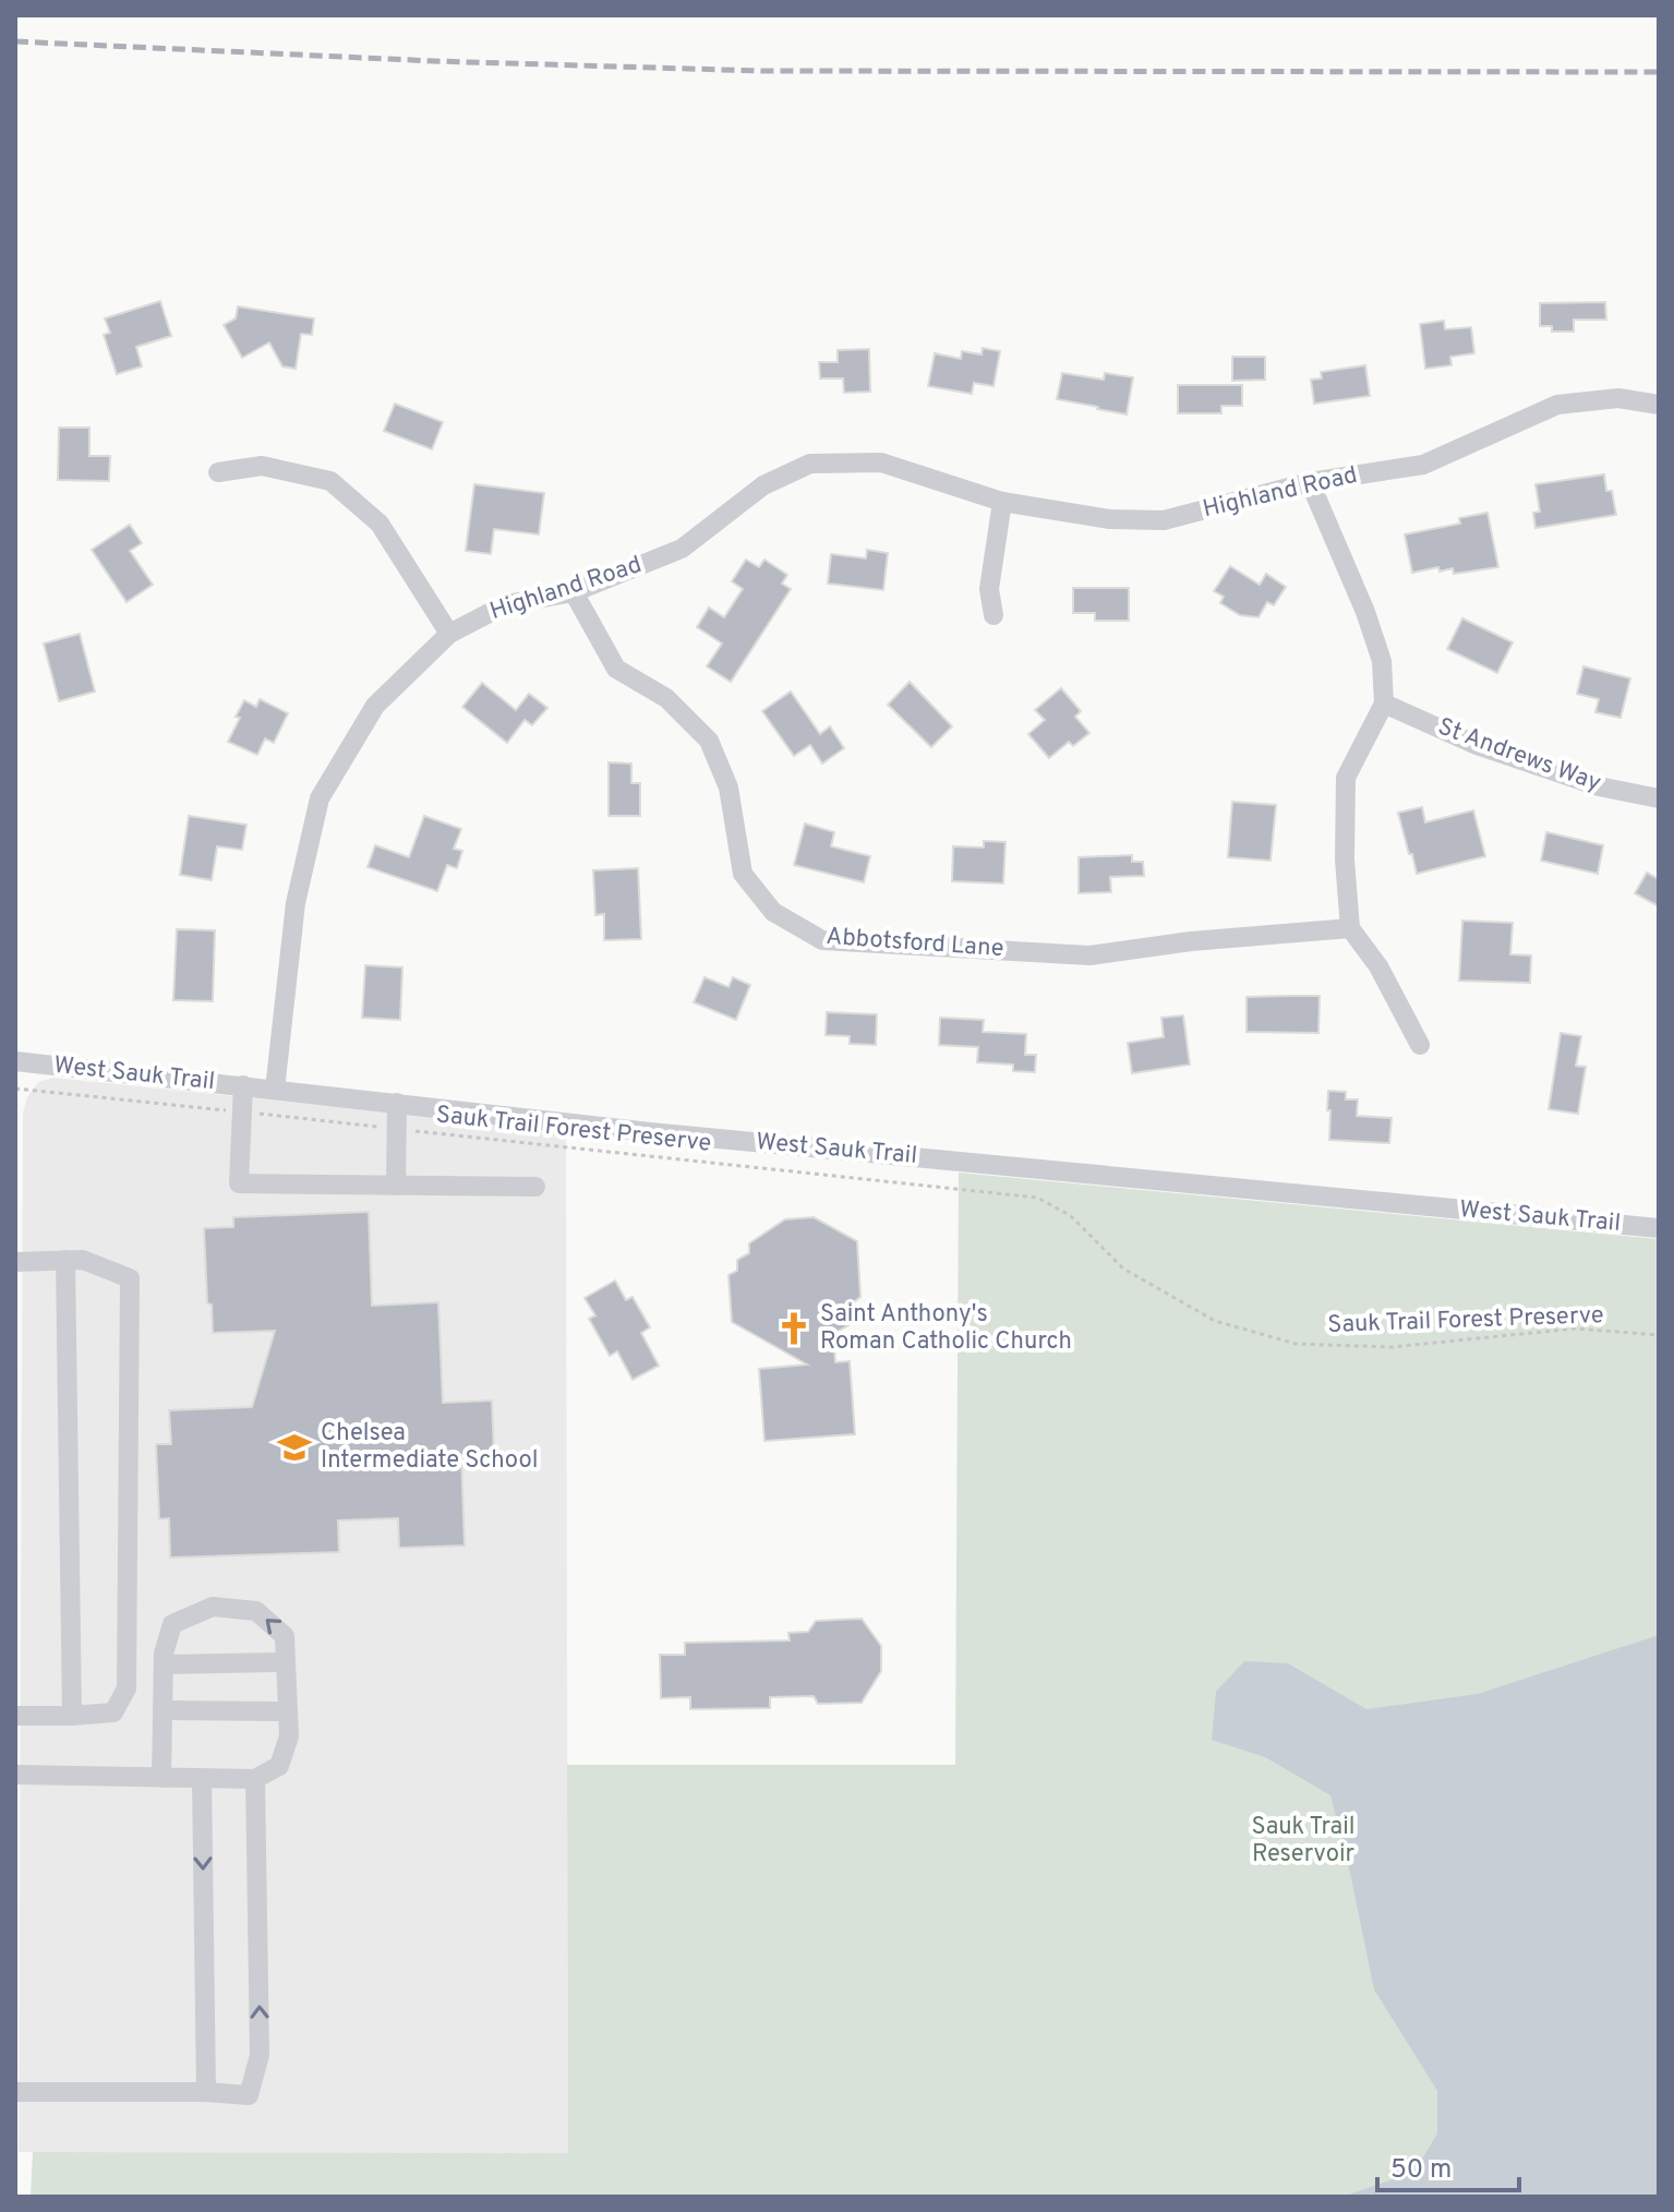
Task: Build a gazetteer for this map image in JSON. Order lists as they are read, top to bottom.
{
  "streets": {
    "street": [
      "Highland Road",
      "St Andrews Way",
      "Abbotsford Lane",
      "West Sauk Trail"
    ],
    "path": ["Sauk Trail Forest Preserve"]
  },
  "crossings": [
    ["Highland Road", "Abbotsford Lane"],
    ["Highland Road", "West Sauk Trail"]
  ],
  "parks": ["Sauk Trail Reservoir"],
  "places": {
    "church": ["Saint Anthony's Roman Catholic Church"],
    "school or university": ["Chelsea Intermediate School"]
  },
  "scale_bar": "50 m"
}
